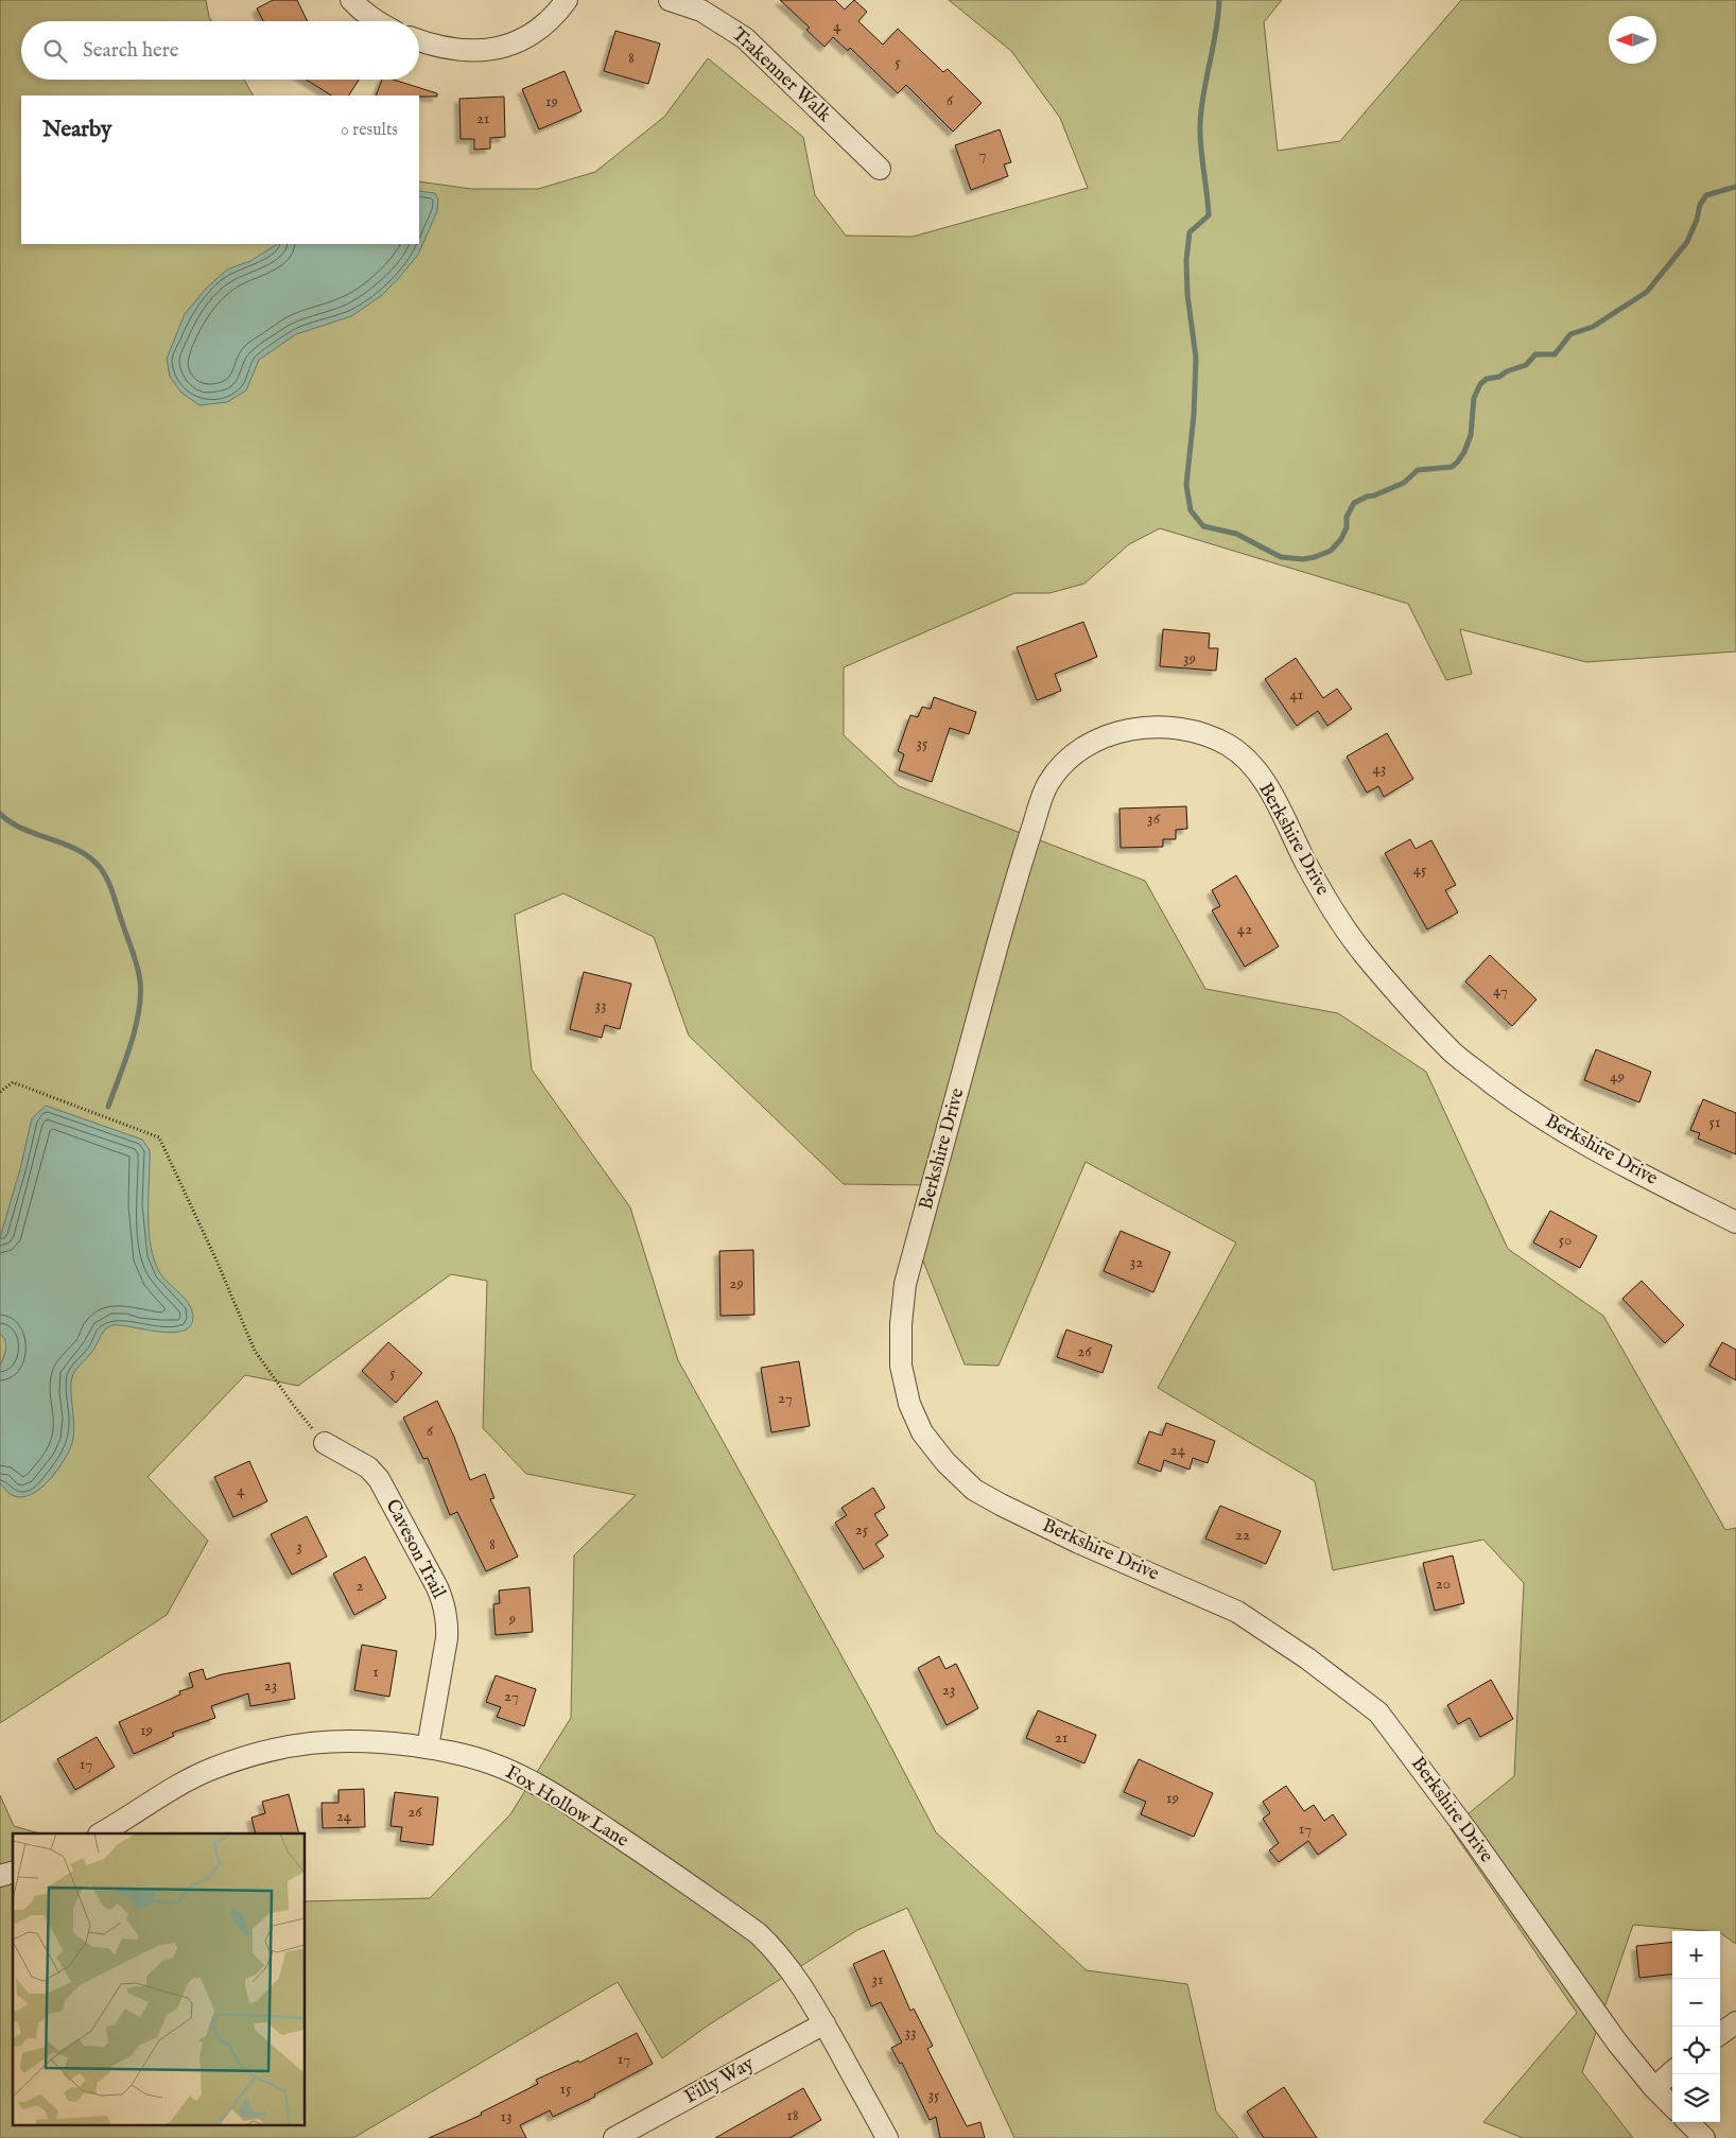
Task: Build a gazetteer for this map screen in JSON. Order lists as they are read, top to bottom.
{
  "streets": {
    "street": [
      "Trakenner Walk",
      "Berkshire Drive",
      "Caveson Trail",
      "Fox Hollow Lane",
      "Filly Way"
    ]
  },
  "crossings": [
    ["Caveson Trail", "Fox Hollow Lane"],
    ["Fox Hollow Lane", "Filly Way"]
  ],
  "house_numbers": [
    "4",
    "8",
    "5",
    "6",
    "19",
    "21",
    "7",
    "39",
    "41",
    "35",
    "43",
    "36",
    "45",
    "42",
    "47",
    "33",
    "49",
    "51",
    "50",
    "32",
    "29",
    "26",
    "5",
    "27",
    "6",
    "24",
    "4",
    "25",
    "22",
    "8",
    "3",
    "20",
    "2",
    "9",
    "1",
    "23",
    "23",
    "27",
    "19",
    "21",
    "17",
    "19",
    "26",
    "24",
    "17",
    "31",
    "33",
    "17",
    "15",
    "35",
    "18",
    "13"
  ],
  "north": "left",
  "page": {
    "search": "Search here",
    "heading": ["Nearby", "0 results"],
    "map_buttons": ["+", "−"]
  }
}
